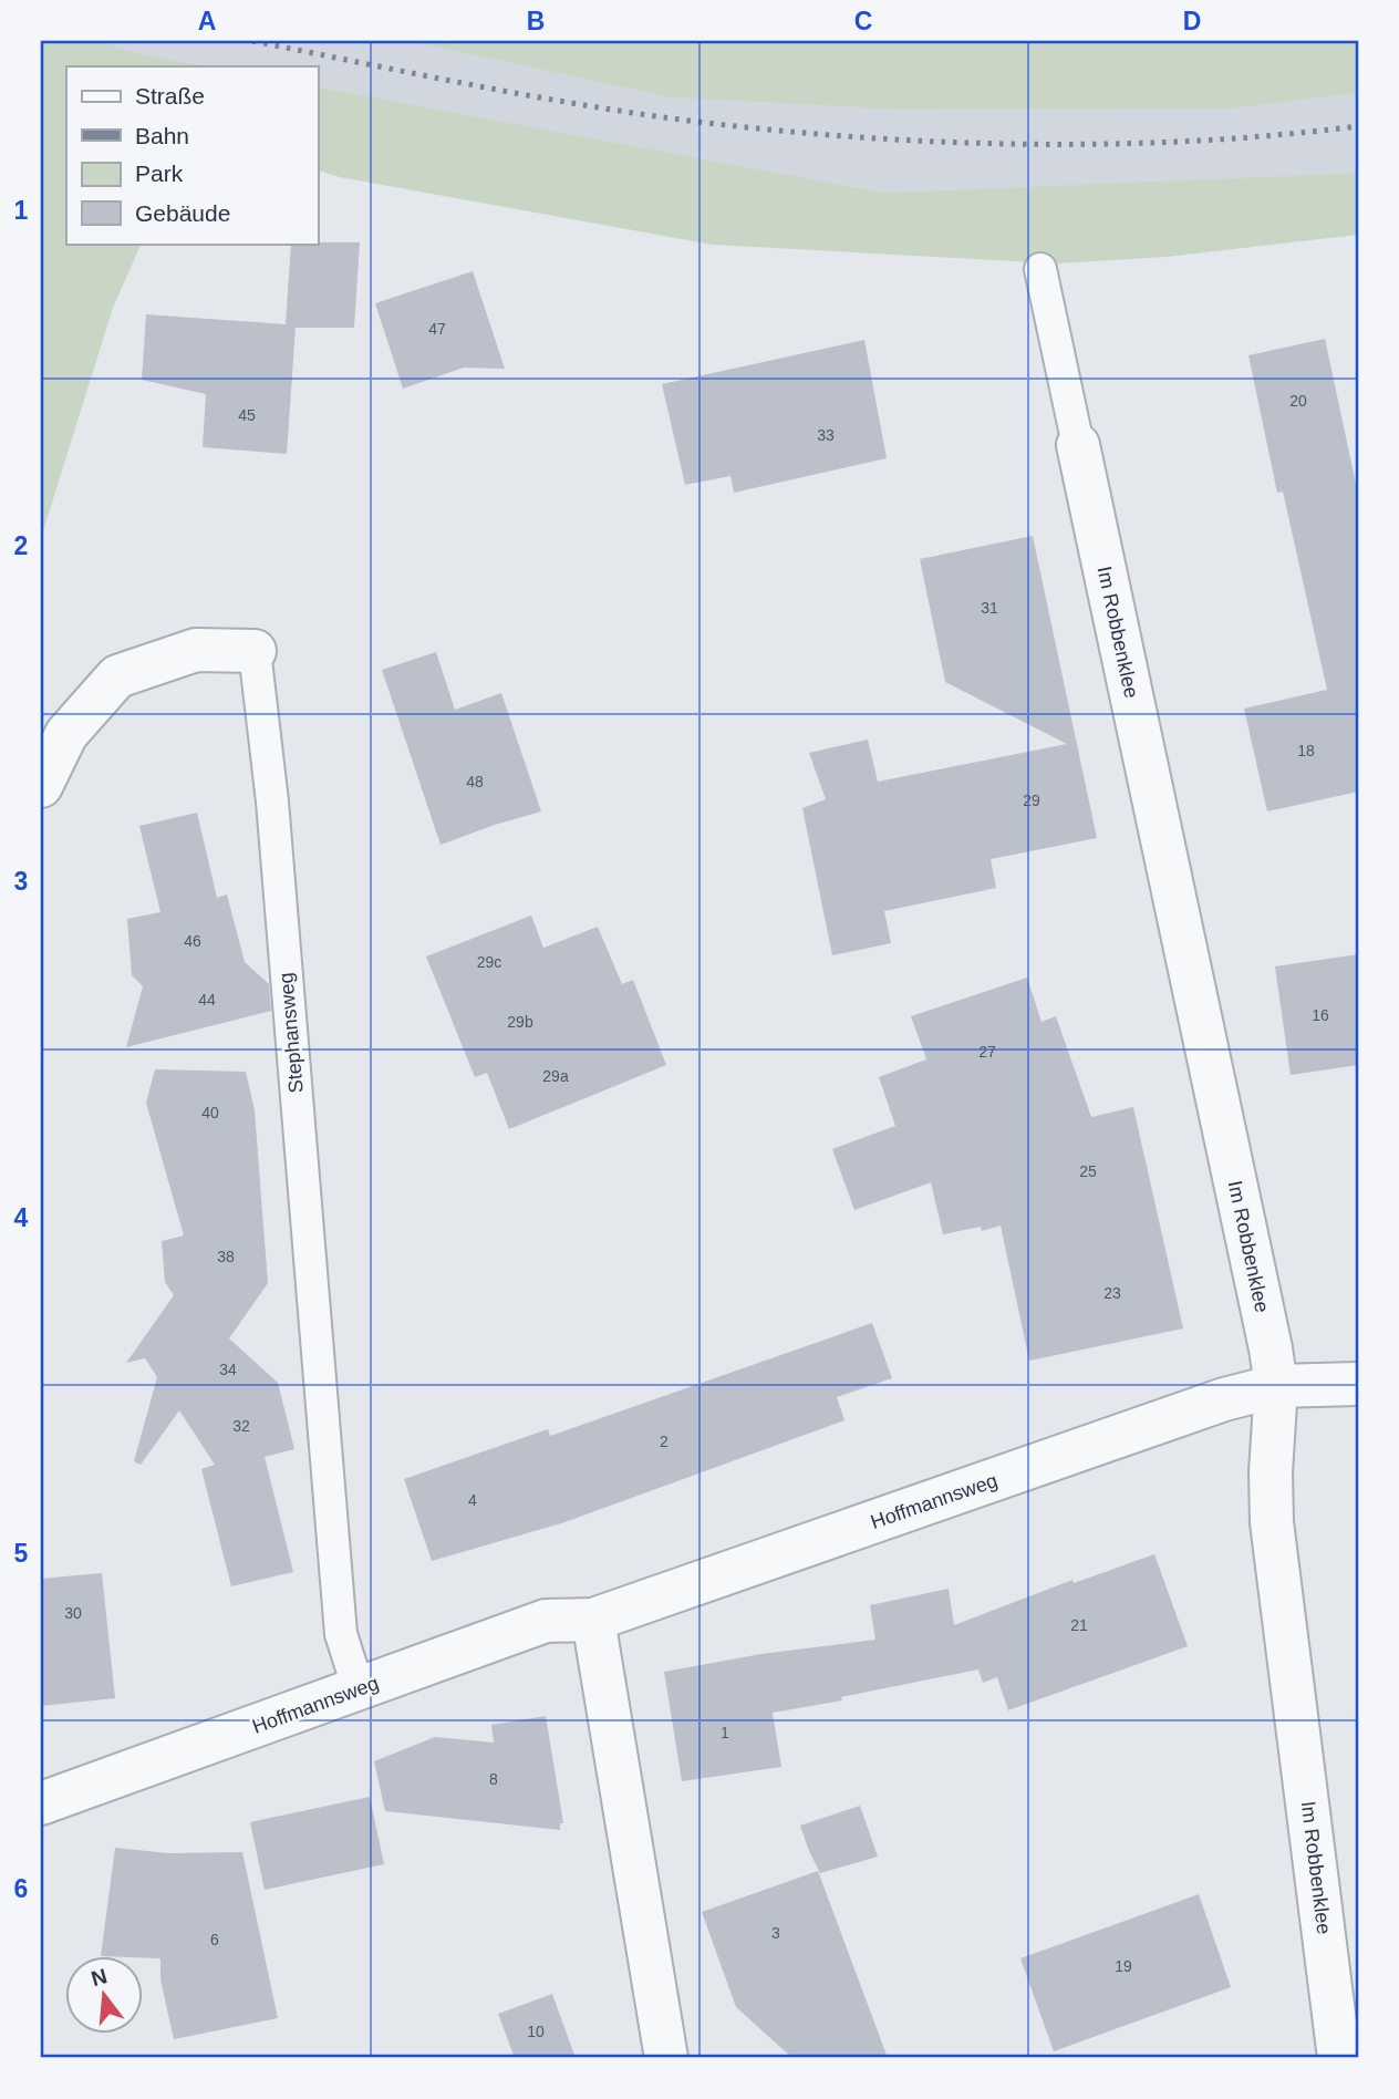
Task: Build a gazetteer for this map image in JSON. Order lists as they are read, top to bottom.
{
  "streets": {
    "street": ["Im Robbenklee", "Stephansweg", "Hoffmannsweg"]
  },
  "crossings": [
    ["Im Robbenklee", "Hoffmannsweg"],
    ["Stephansweg", "Hoffmannsweg"]
  ],
  "house_numbers": [
    "47",
    "20",
    "45",
    "33",
    "31",
    "18",
    "48",
    "29",
    "46",
    "29c",
    "44",
    "16",
    "29b",
    "27",
    "29a",
    "40",
    "25",
    "38",
    "23",
    "34",
    "32",
    "2",
    "4",
    "30",
    "21",
    "1",
    "8",
    "3",
    "6",
    "19",
    "10"
  ],
  "legend": [
    "Straße",
    "Bahn",
    "Park",
    "Gebäude"
  ],
  "north": "top",
  "grid": {
    "columns": [
      "A",
      "B",
      "C",
      "D"
    ],
    "rows": [
      "1",
      "2",
      "3",
      "4",
      "5",
      "6"
    ]
  }
}
